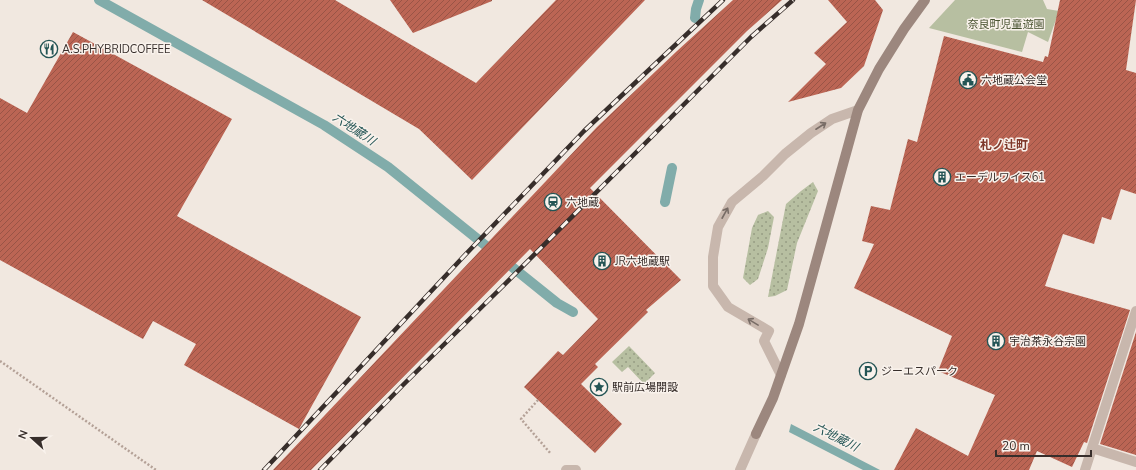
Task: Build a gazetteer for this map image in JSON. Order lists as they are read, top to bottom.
{
  "districts": ["札ノ辻町"],
  "water": ["六地蔵川"],
  "parks": ["奈良町児童遊園"],
  "places": {
    "restaurant": ["A.S.PHYBRIDCOFFEE"],
    "public building": ["六地蔵公会堂"],
    "building": ["エーデルワイス61", "JR六地蔵駅", "宇治茶永谷宗園"],
    "station": ["六地蔵"],
    "parking": ["ジーエスパーク"],
    "place": ["駅前広場開設"]
  },
  "scale_bar": "20 m",
  "north": "left"
}
